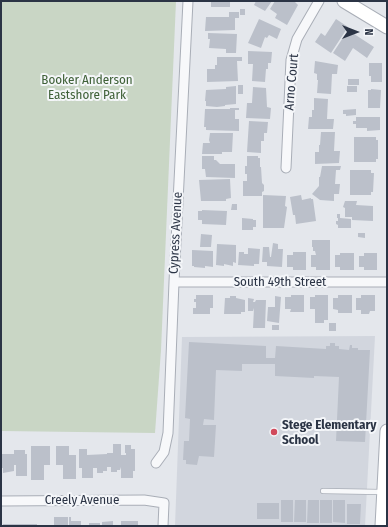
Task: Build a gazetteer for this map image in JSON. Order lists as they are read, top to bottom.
{
  "streets": {
    "street": [
      "Arno Court",
      "Cypress Avenue",
      "South 49th Street",
      "Creely Avenue"
    ]
  },
  "crossings": [
    ["Cypress Avenue", "South 49th Street"]
  ],
  "parks": ["Booker Anderson Eastshore Park"],
  "places": ["Stege Elementary School"],
  "north": "right"
}
